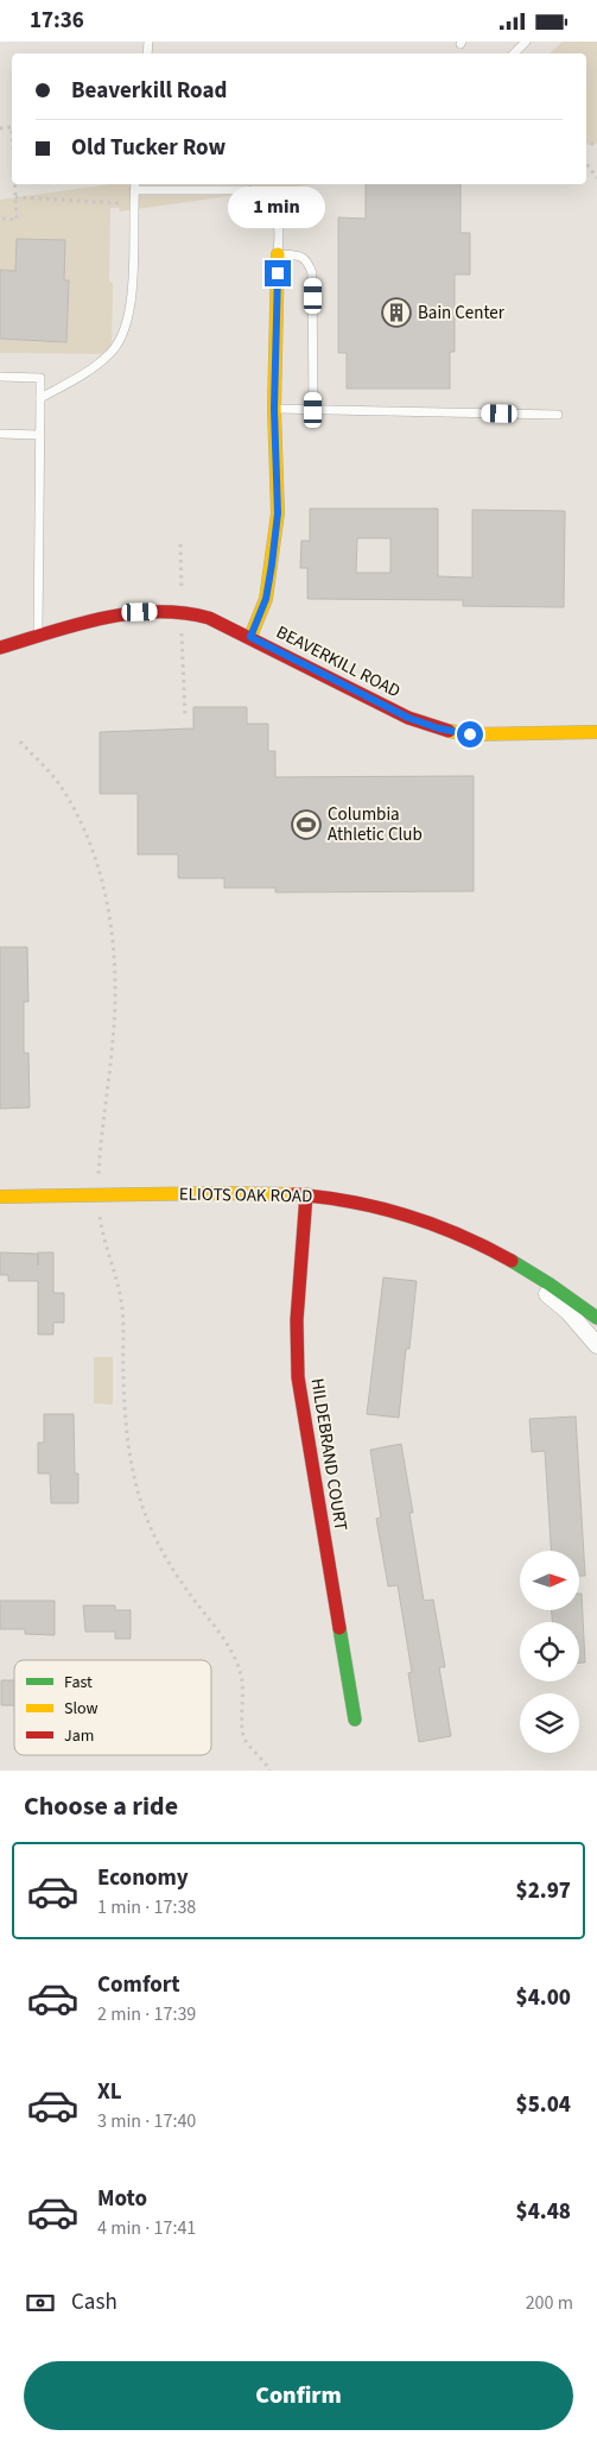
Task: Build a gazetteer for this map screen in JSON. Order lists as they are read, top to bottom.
{
  "streets": {
    "street": ["BEAVERKILL ROAD", "ELIOTS OAK ROAD", "HILDEBRAND COURT"]
  },
  "crossings": [
    ["ELIOTS OAK ROAD", "HILDEBRAND COURT"]
  ],
  "places": {
    "building": ["Bain Center"],
    "sports": ["Columbia Athletic Club"]
  },
  "legend": ["Fast", "Slow", "Jam"],
  "north": "right",
  "page": {
    "status": "17:36",
    "banner": ["Beaverkill Road", "Old Tucker Row"],
    "bubble": "1 min",
    "heading": "Choose a ride",
    "list": [
      {
        "name": "Economy",
        "note": "1 min · 17:38",
        "value": "$2.97"
      },
      {
        "name": "Comfort",
        "note": "2 min · 17:39",
        "value": "$4.00"
      },
      {
        "name": "XL",
        "note": "3 min · 17:40",
        "value": "$5.04"
      },
      {
        "name": "Moto",
        "note": "4 min · 17:41",
        "value": "$4.48"
      }
    ],
    "pay": ["Cash", "200 m"],
    "buttons": "Confirm"
  }
}
